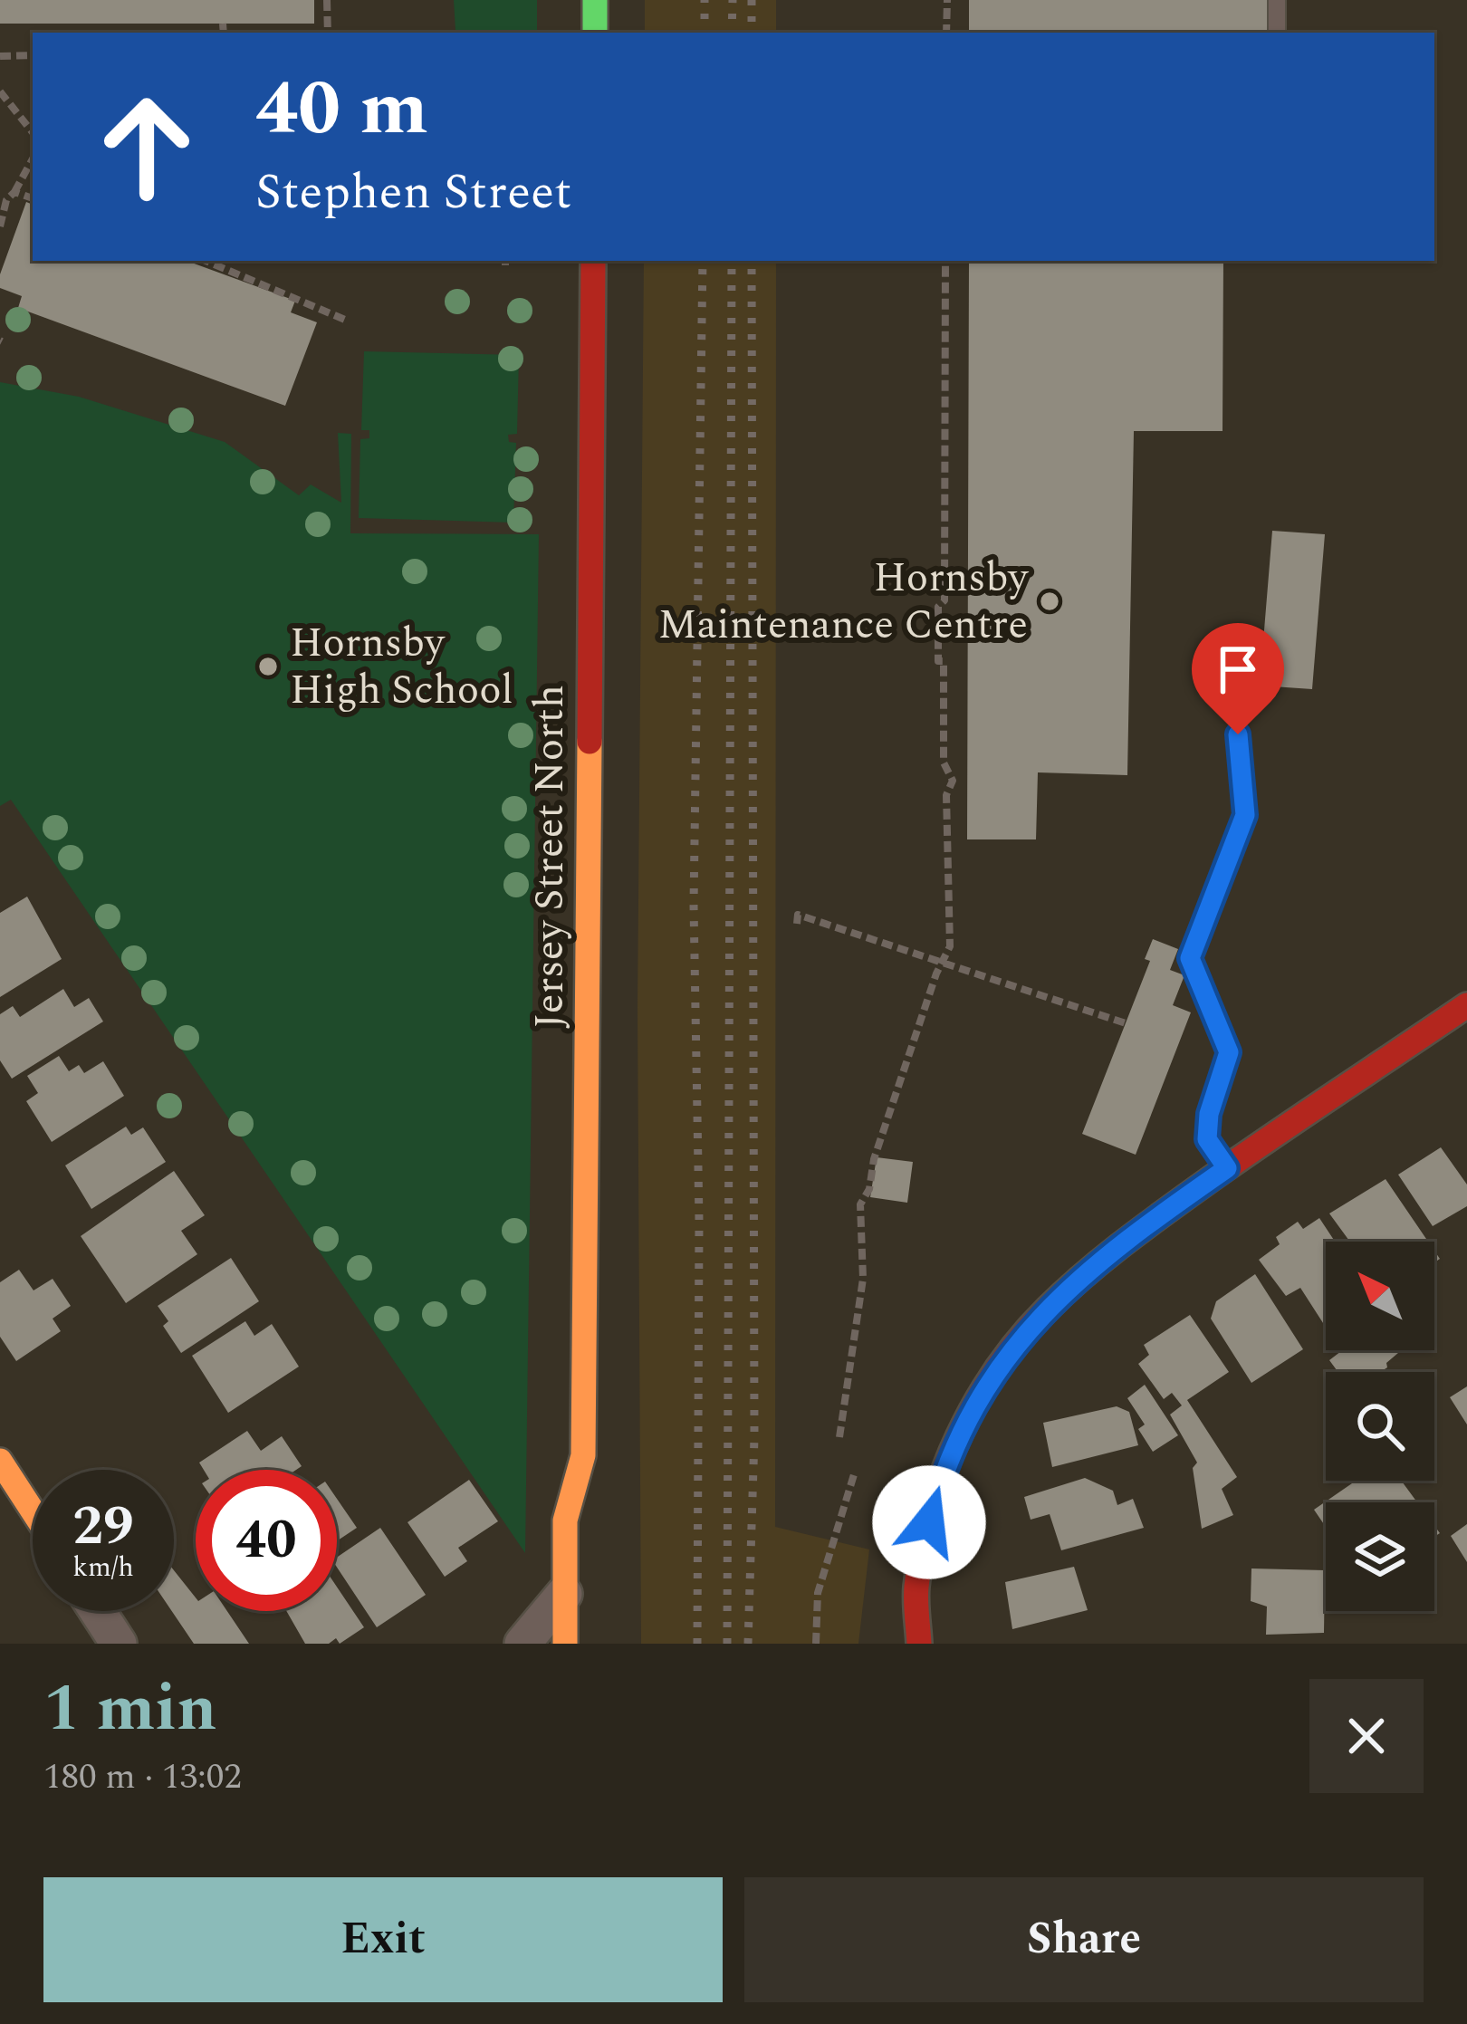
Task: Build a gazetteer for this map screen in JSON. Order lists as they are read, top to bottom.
{
  "streets": {
    "main road": ["Jersey Street North"]
  },
  "places": ["Hornsby Maintenance Centre", "Hornsby High School"],
  "north": "top left",
  "page": {
    "turn": ["40 m", "Stephen Street"],
    "speed": "29 km/h",
    "limit": "40",
    "heading": ["1 min", "180 m · 13:02"],
    "buttons": ["Exit", "Share"]
  }
}
